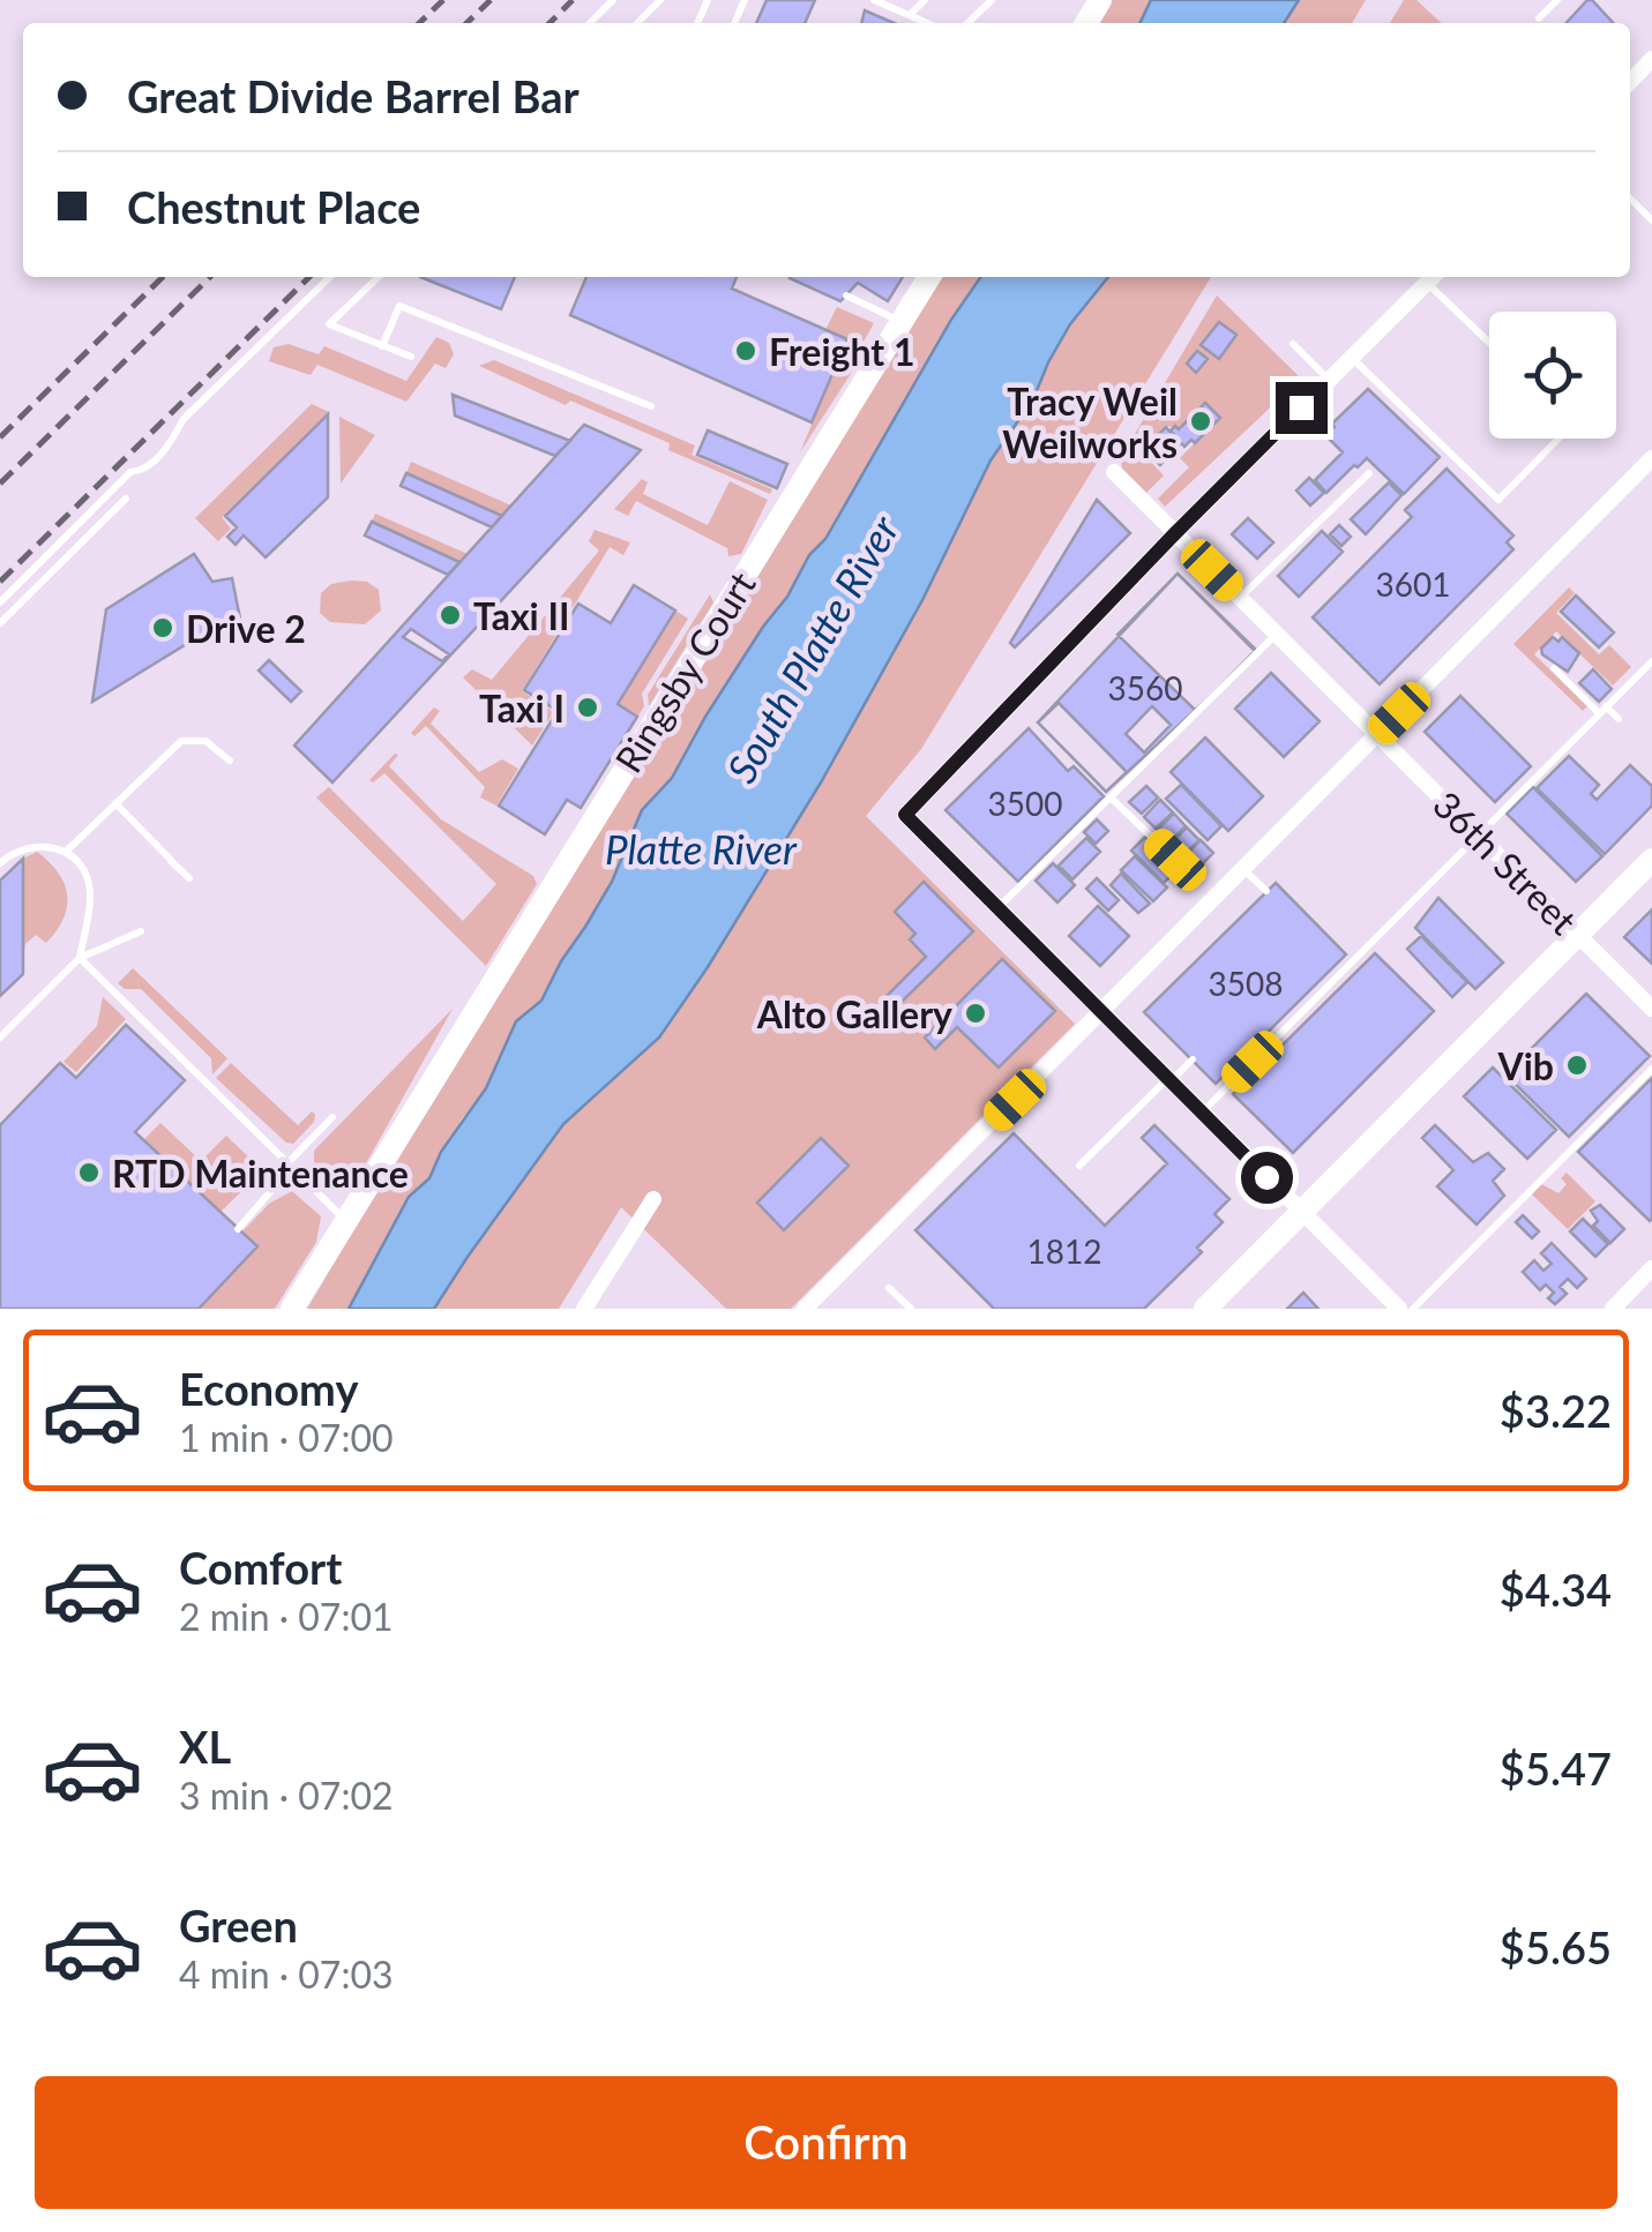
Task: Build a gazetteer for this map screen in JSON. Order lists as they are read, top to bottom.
{
  "streets": {
    "street": ["Ringsby Court", "36th Street"]
  },
  "water": ["South Platte River", "Platte River"],
  "places": [
    "Freight 1",
    "Tracy Weil Weilworks",
    "Taxi II",
    "Drive 2",
    "Taxi I",
    "Alto Gallery",
    "Vib",
    "RTD Maintenance"
  ],
  "house_numbers": [
    "3601",
    "3560",
    "3500",
    "3508",
    "1812"
  ],
  "page": {
    "banner": ["Great Divide Barrel Bar", "Chestnut Place"],
    "list": [
      {
        "name": "Economy",
        "note": "1 min · 07:00",
        "value": "$3.22"
      },
      {
        "name": "Comfort",
        "note": "2 min · 07:01",
        "value": "$4.34"
      },
      {
        "name": "XL",
        "note": "3 min · 07:02",
        "value": "$5.47"
      },
      {
        "name": "Green",
        "note": "4 min · 07:03",
        "value": "$5.65"
      }
    ],
    "buttons": "Confirm"
  }
}
